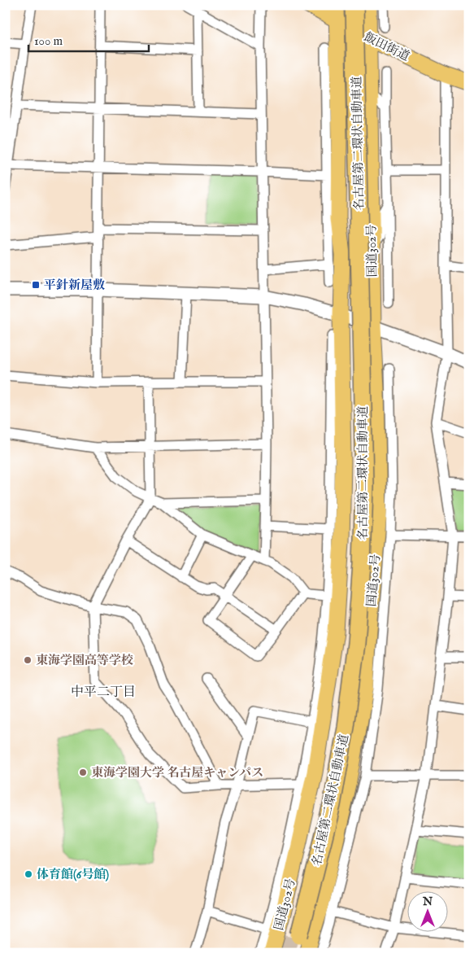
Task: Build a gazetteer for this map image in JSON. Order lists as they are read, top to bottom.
{
  "streets": {
    "highway": ["名古屋第二環状自動車道"],
    "main road": ["飯田街道", "国道302号"]
  },
  "crossings": [
    ["飯田街道", "国道302号"]
  ],
  "districts": ["中平二丁目"],
  "places": {
    "transit": ["平針新屋敷"],
    "other": ["東海学園高等学校", "東海学園大学 名古屋キャンパス", "体育館(6号館)"]
  },
  "scale_bar": "100 m",
  "north": "top"
}
